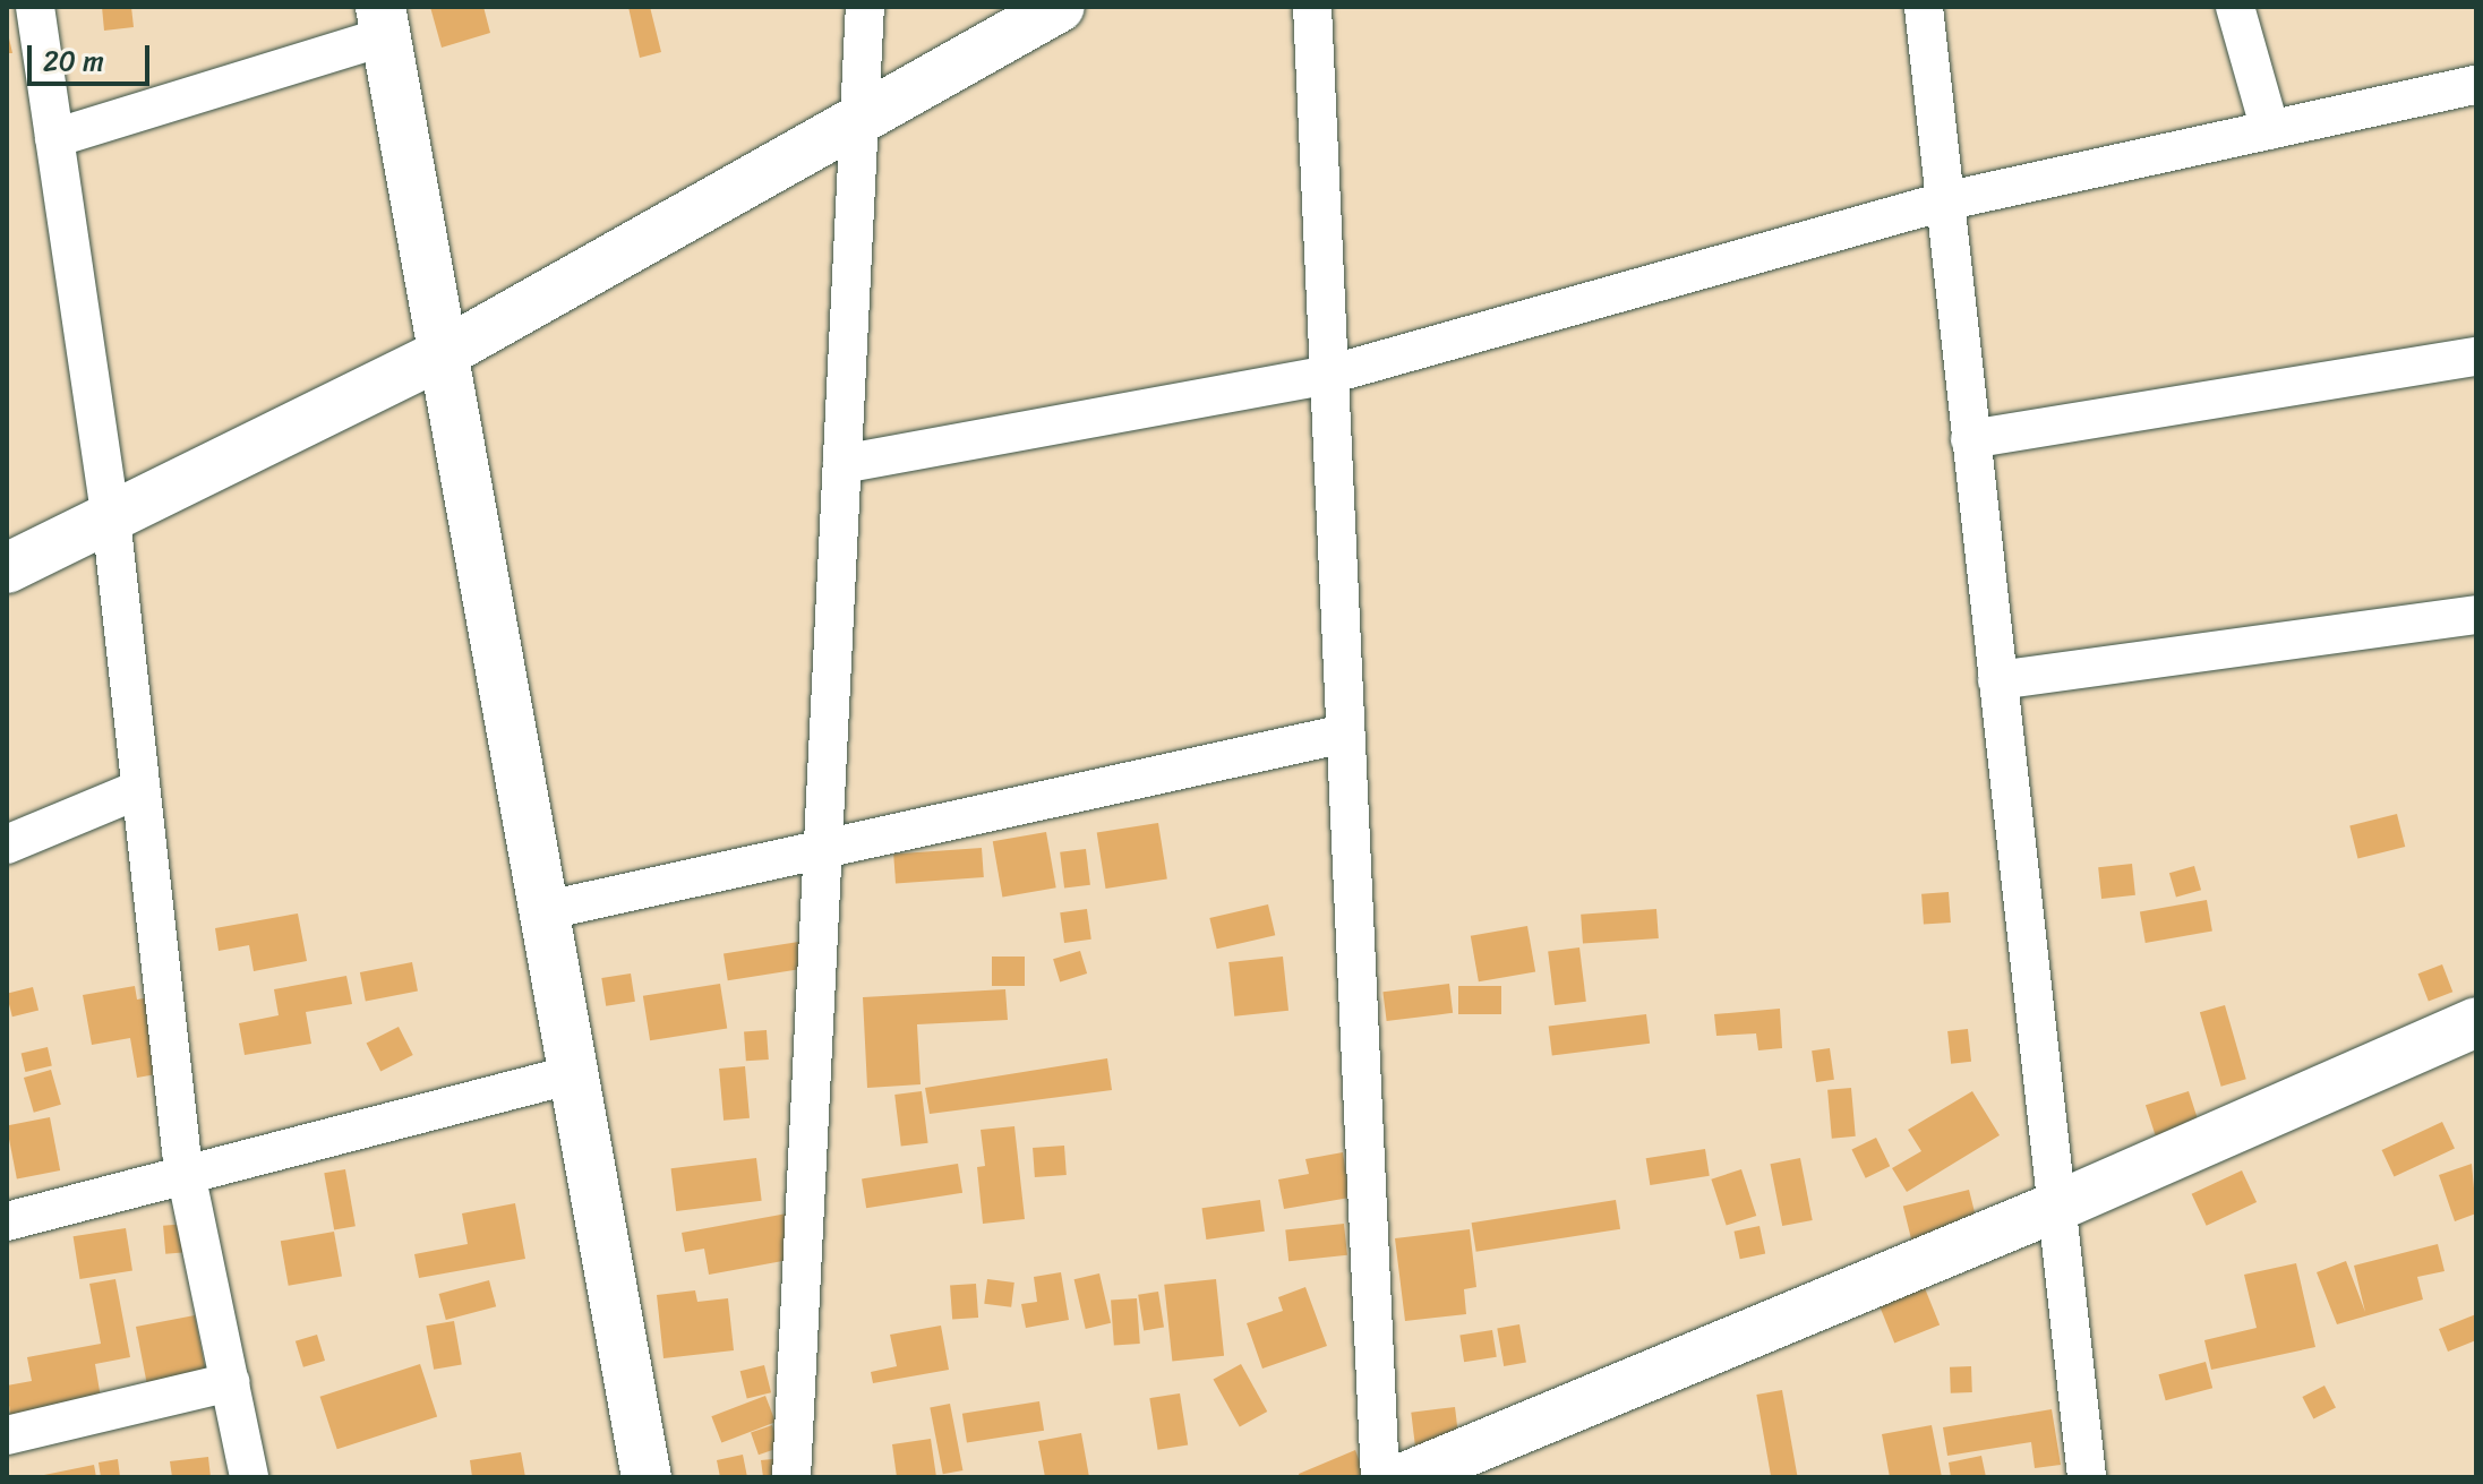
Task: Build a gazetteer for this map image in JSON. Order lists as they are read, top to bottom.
{
  "scale_bar": "20 m"
}
